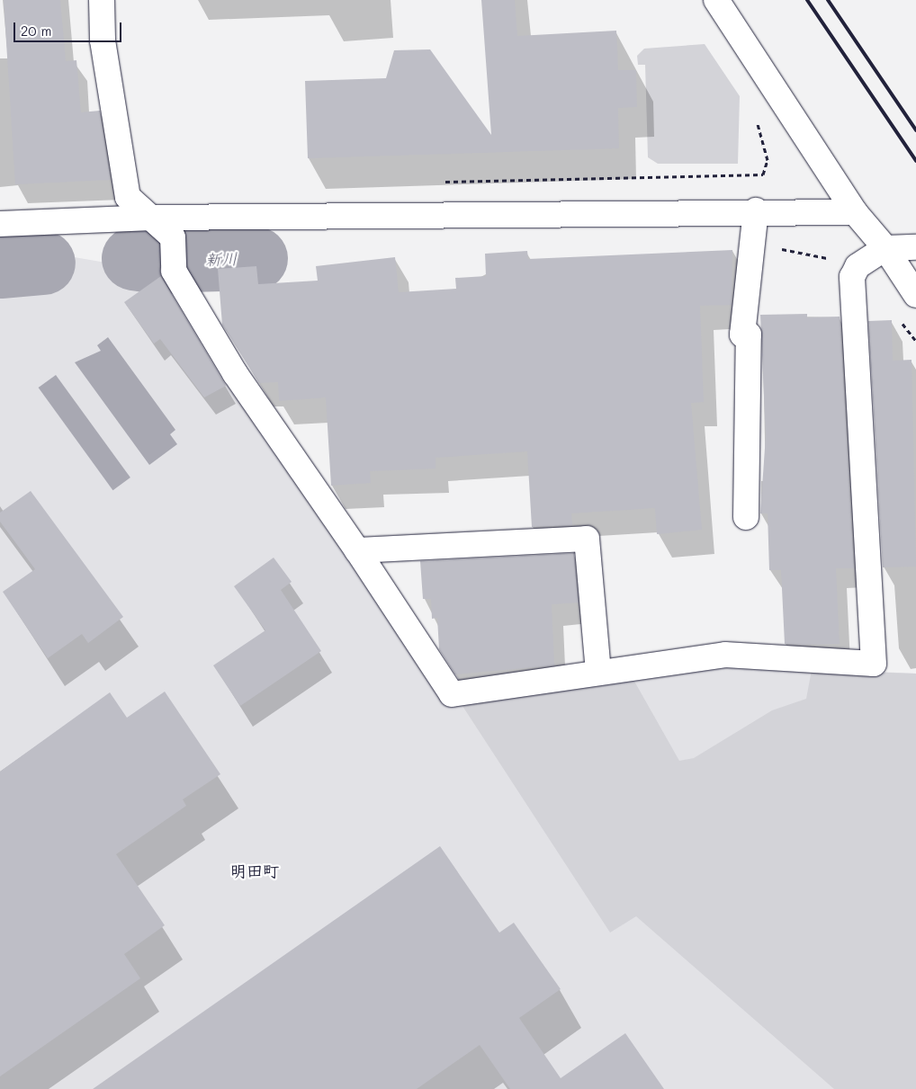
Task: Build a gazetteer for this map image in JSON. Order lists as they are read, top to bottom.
{
  "districts": ["明田町"],
  "water": ["新川"],
  "scale_bar": "20 m"
}
